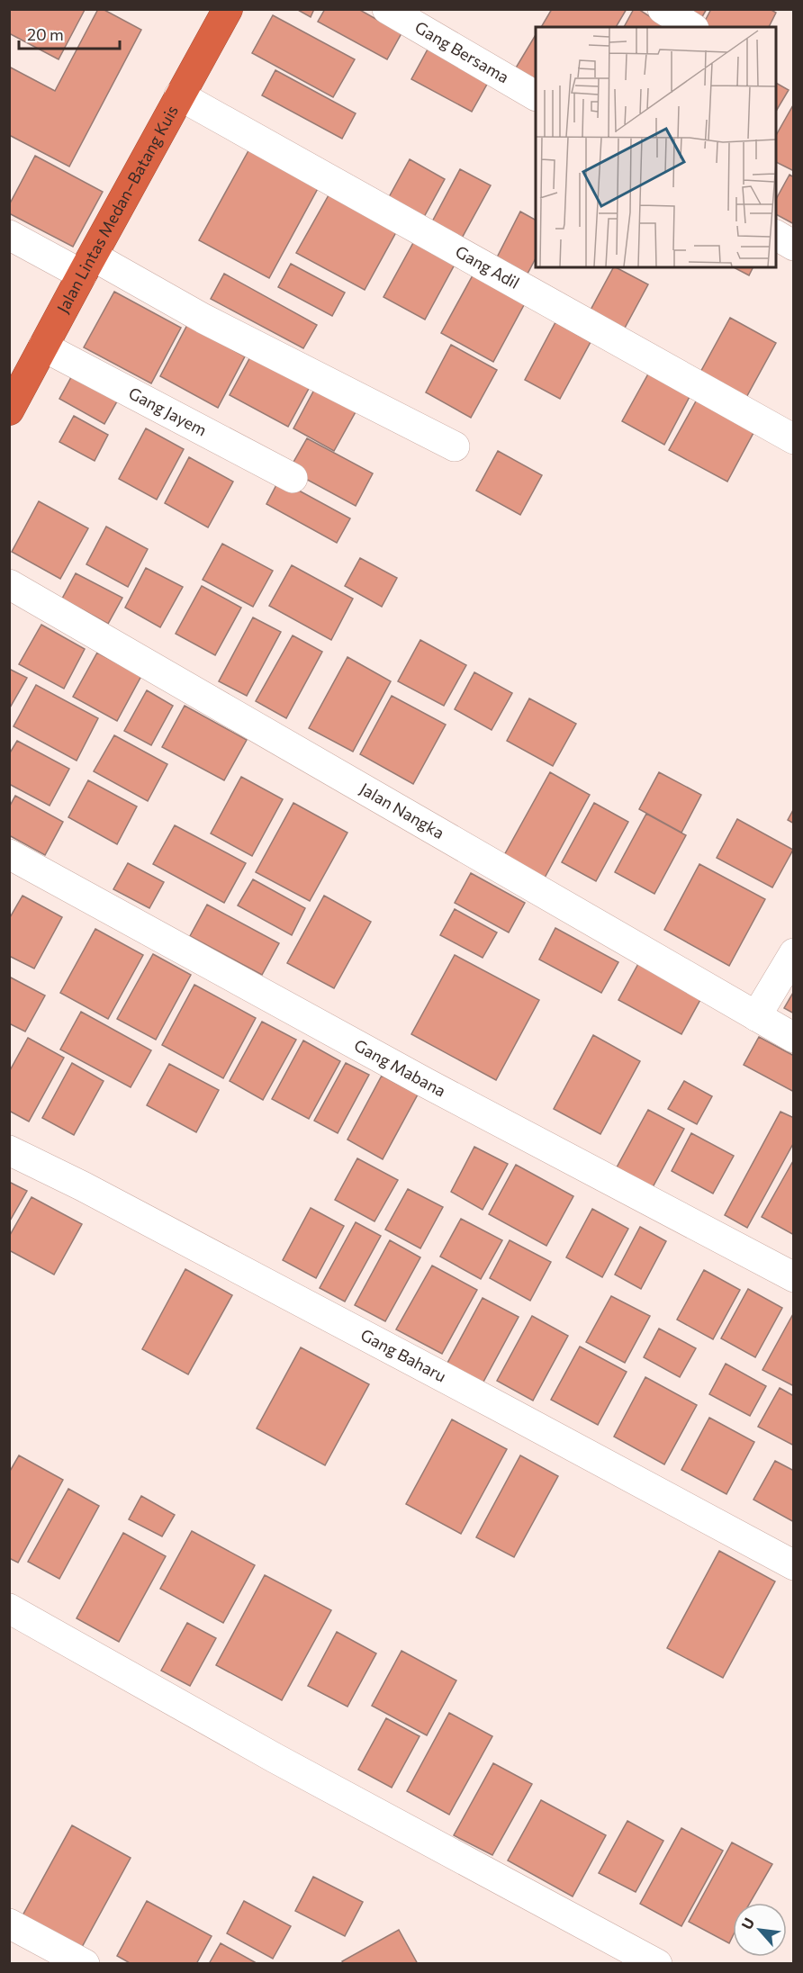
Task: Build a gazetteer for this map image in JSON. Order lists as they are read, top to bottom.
{
  "streets": {
    "highway": ["Jalan Lintas Medan–Batang Kuis"],
    "street": [
      "Gang Bersama",
      "Gang Adil",
      "Gang Jayem",
      "Jalan Nangka",
      "Gang Mabana",
      "Gang Baharu"
    ]
  },
  "crossings": [
    ["Jalan Lintas Medan–Batang Kuis", "Gang Adil"],
    ["Jalan Lintas Medan–Batang Kuis", "Gang Jayem"]
  ],
  "scale_bar": "20 m",
  "north": "top left"
}
